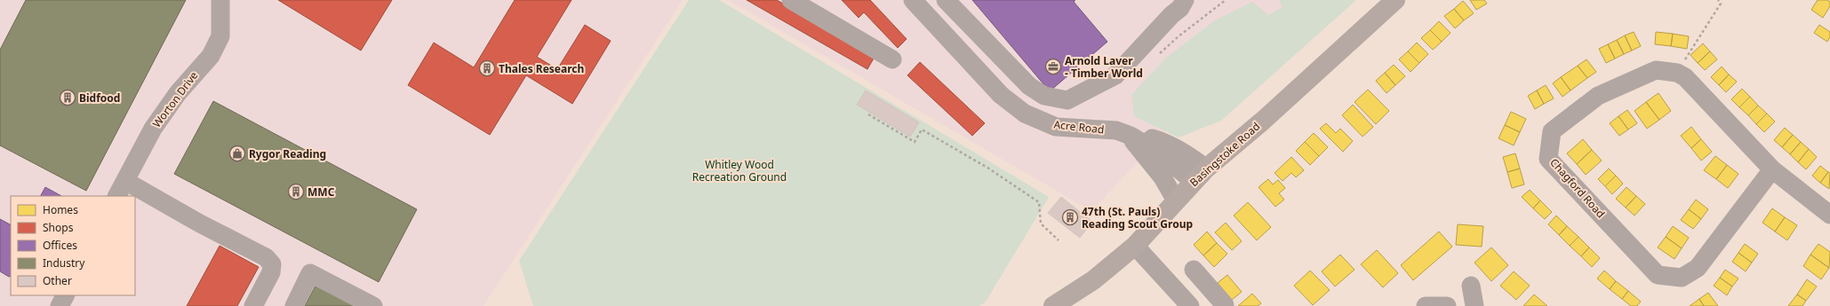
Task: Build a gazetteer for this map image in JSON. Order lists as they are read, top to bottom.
{
  "streets": {
    "main road": ["Basingstoke Road"],
    "street": ["Worton Drive", "Acre Road", "Chagford Road"]
  },
  "crossings": [
    ["Acre Road", "Basingstoke Road"]
  ],
  "parks": ["Whitley Wood Recreation Ground"],
  "places": {
    "office": ["Arnold Laver - Timber World"],
    "building": [
      "Thales Research",
      "Bidfood",
      "MMC",
      "47th (St. Pauls) Reading Scout Group"
    ],
    "shop": ["Rygor Reading"]
  },
  "legend": [
    "Homes",
    "Shops",
    "Offices",
    "Industry",
    "Other"
  ]
}
